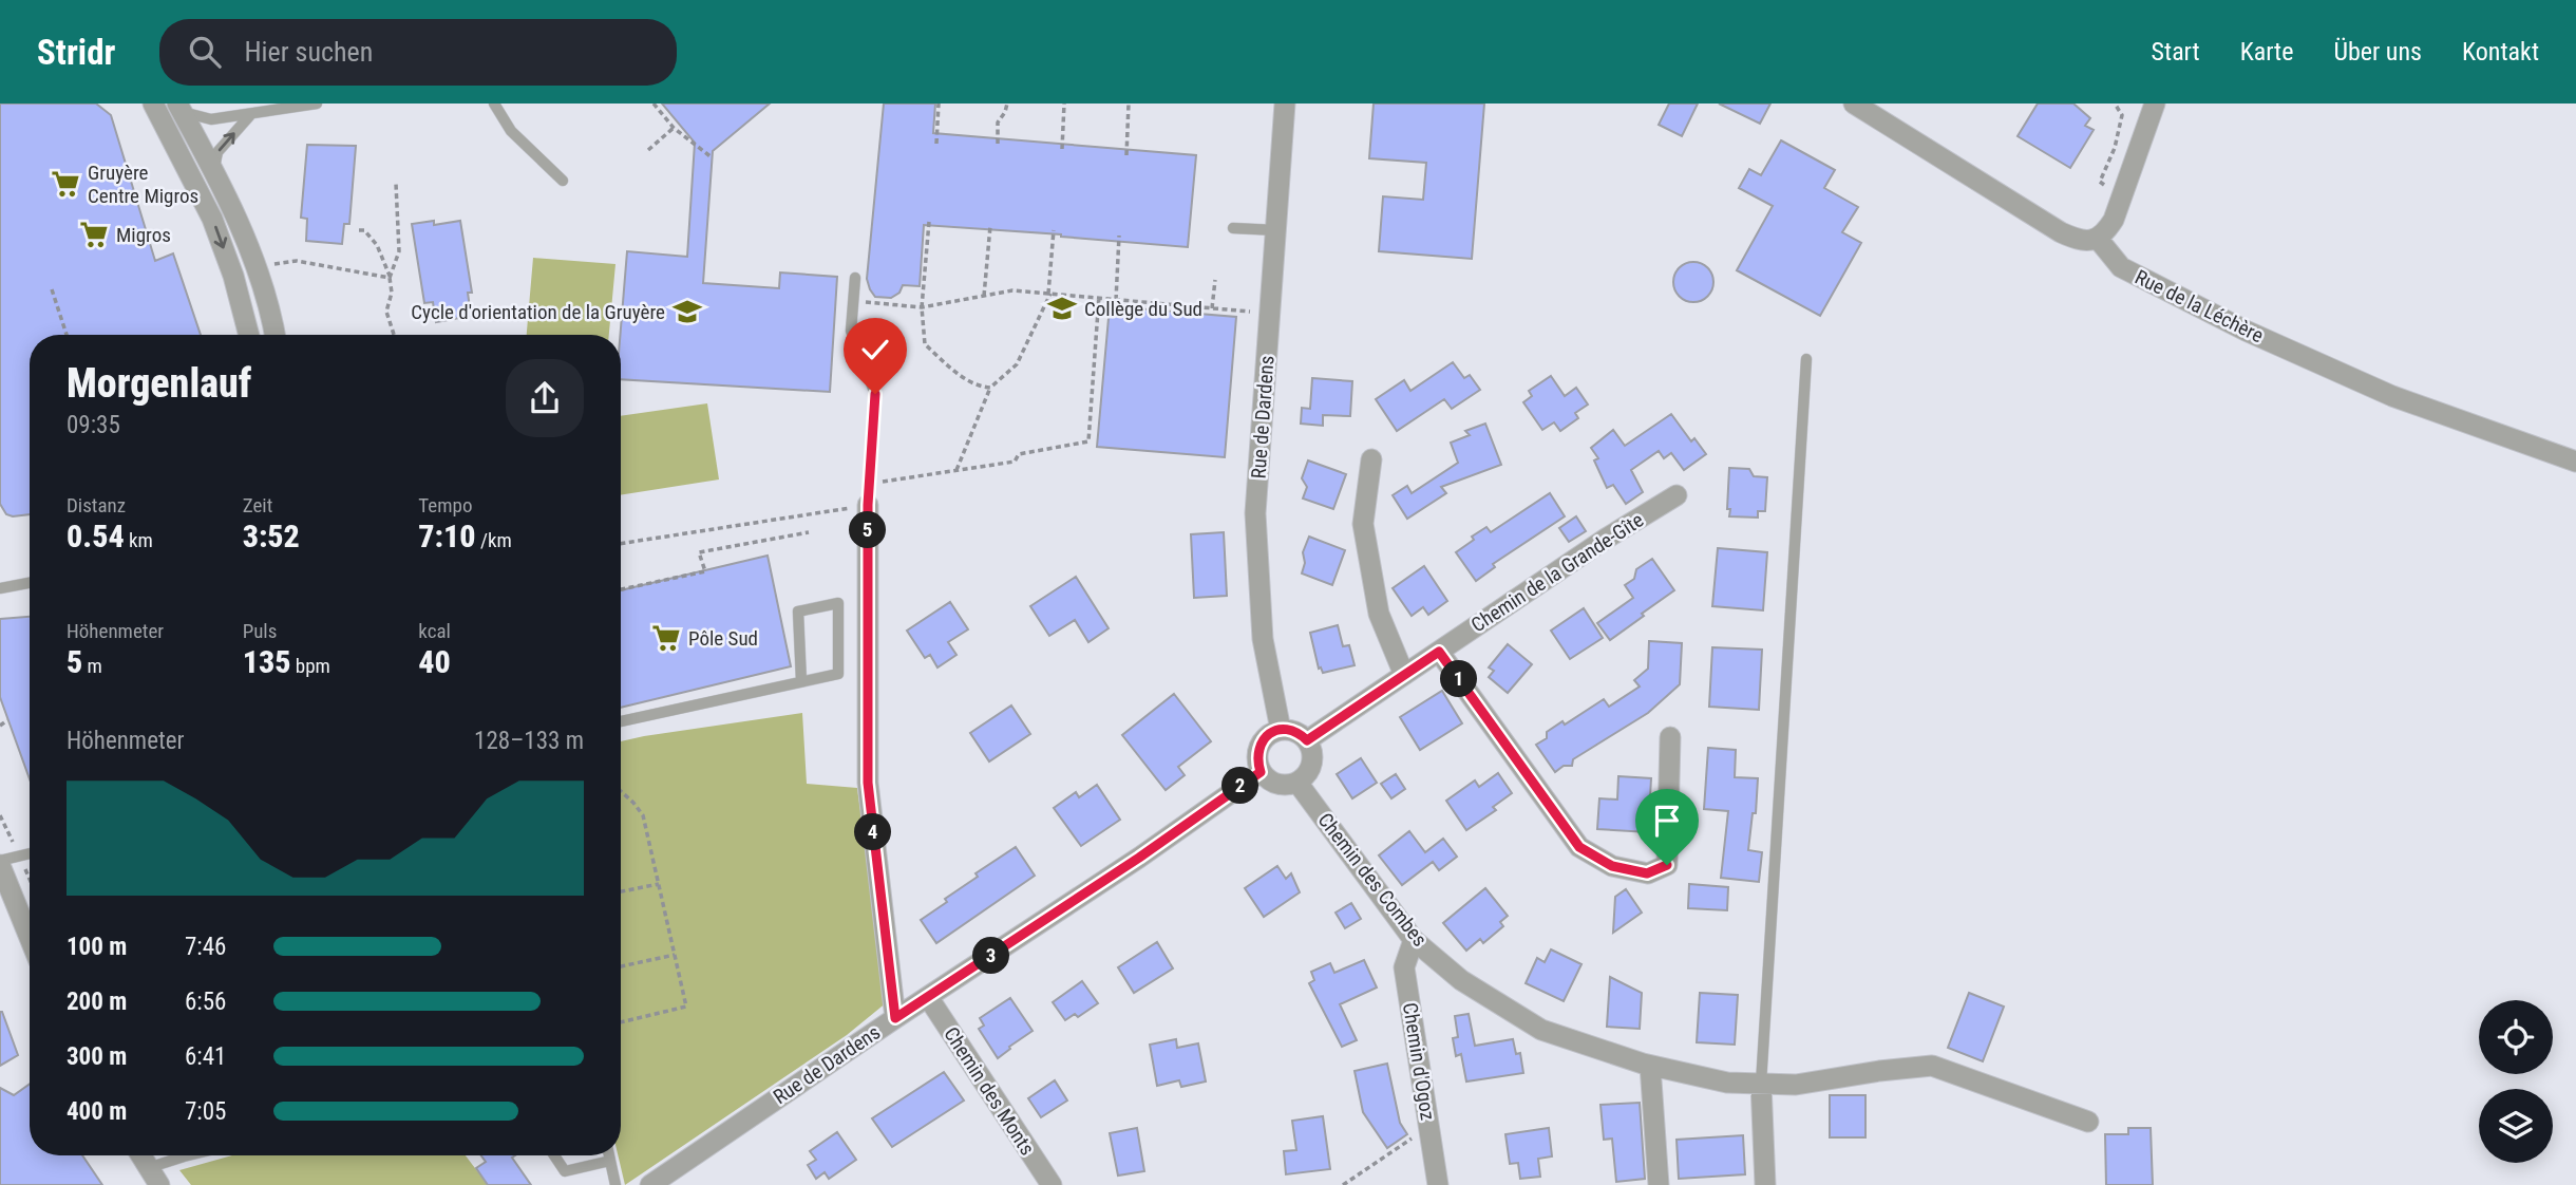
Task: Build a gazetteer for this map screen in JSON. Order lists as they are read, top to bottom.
{
  "streets": {
    "street": [
      "Rue de la Léchère",
      "Rue de Dardens",
      "Chemin de la Grande-Gîte",
      "Chemin des Combes",
      "Chemin d'Ogoz",
      "Chemin des Monts"
    ]
  },
  "crossings": [
    ["Rue de Dardens", "Chemin de la Grande-Gîte"],
    ["Rue de Dardens", "Chemin des Combes"],
    ["Rue de Dardens", "Chemin des Monts"],
    ["Chemin de la Grande-Gîte", "Chemin des Combes"],
    ["Chemin des Combes", "Chemin d'Ogoz"]
  ],
  "places": {
    "supermarket": ["Gruyère Centre Migros", "Migros", "Pôle Sud"],
    "school or university": ["Collège du Sud", "Cycle d'orientation de la Gruyère"]
  },
  "page": {
    "header": "Stridr",
    "search": "Hier suchen",
    "nav": [
      "Start",
      "Karte",
      "Über uns",
      "Kontakt"
    ],
    "heading": ["Morgenlauf", "09:35"],
    "stats": [
      ["Distanz", "0.54 km"],
      ["Zeit", "3:52"],
      ["Tempo", "7:10 /km"],
      ["Höhenmeter", "5 m"],
      ["Puls", "135 bpm"],
      ["kcal", "40"]
    ],
    "pins": [
      "5",
      "1",
      "2",
      "4",
      "3"
    ],
    "chart": ["Höhenmeter", "128–133 m"],
    "list": [
      {
        "name": "100 m",
        "note": "7:46"
      },
      {
        "name": "200 m",
        "note": "6:56"
      },
      {
        "name": "300 m",
        "note": "6:41"
      },
      {
        "name": "400 m",
        "note": "7:05"
      }
    ]
  }
}
